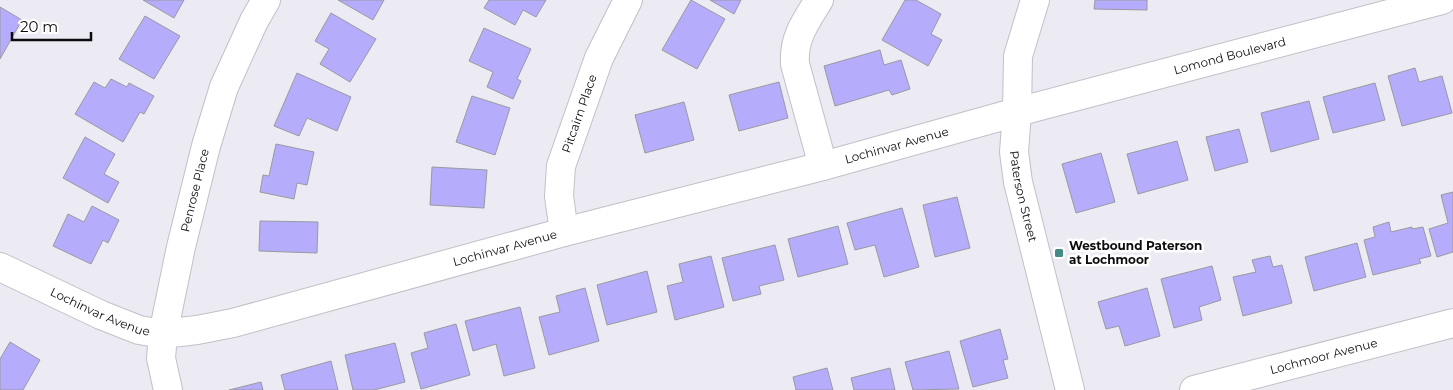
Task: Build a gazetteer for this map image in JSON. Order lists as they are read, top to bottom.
{
  "streets": {
    "street": [
      "Lomond Boulevard",
      "Pitcairn Place",
      "Lochinvar Avenue",
      "Penrose Place",
      "Paterson Street",
      "Lochmoor Avenue"
    ]
  },
  "crossings": [
    ["Lomond Boulevard", "Lochinvar Avenue"],
    ["Lomond Boulevard", "Paterson Street"],
    ["Pitcairn Place", "Lochinvar Avenue"],
    ["Lochinvar Avenue", "Penrose Place"],
    ["Lochinvar Avenue", "Paterson Street"]
  ],
  "places": {
    "transit": ["Westbound Paterson at Lochmoor"]
  },
  "scale_bar": "20 m"
}
